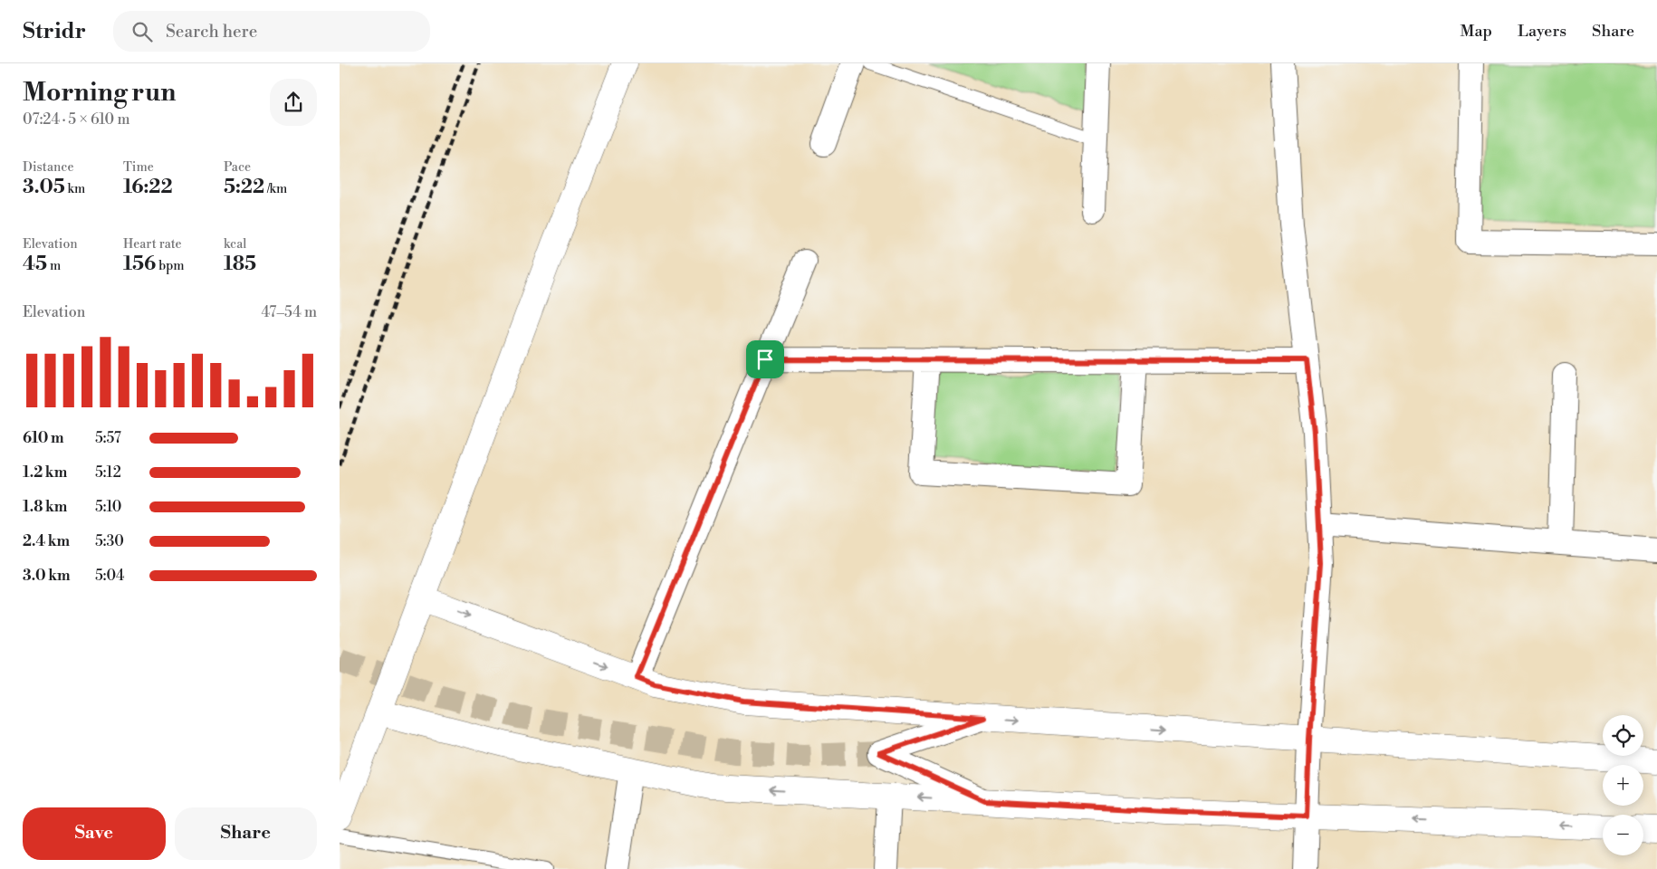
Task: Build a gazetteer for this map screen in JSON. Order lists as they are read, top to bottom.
{
  "page": {
    "header": "Stridr",
    "search": "Search here",
    "nav": ["Map", "Layers", "Share"],
    "heading": ["Morning run", "07:24 · 5 × 610 m"],
    "stats": [
      ["Distance", "3.05 km"],
      ["Time", "16:22"],
      ["Pace", "5:22 /km"],
      ["Elevation", "45 m"],
      ["Heart rate", "156 bpm"],
      ["kcal", "185"]
    ],
    "chart": ["Elevation", "47–54 m"],
    "list": [
      {
        "name": "610 m",
        "note": "5:57"
      },
      {
        "name": "1.2 km",
        "note": "5:12"
      },
      {
        "name": "1.8 km",
        "note": "5:10"
      },
      {
        "name": "2.4 km",
        "note": "5:30"
      },
      {
        "name": "3.0 km",
        "note": "5:04"
      }
    ],
    "map_buttons": ["+", "−"],
    "buttons": ["Save", "Share"]
  }
}
